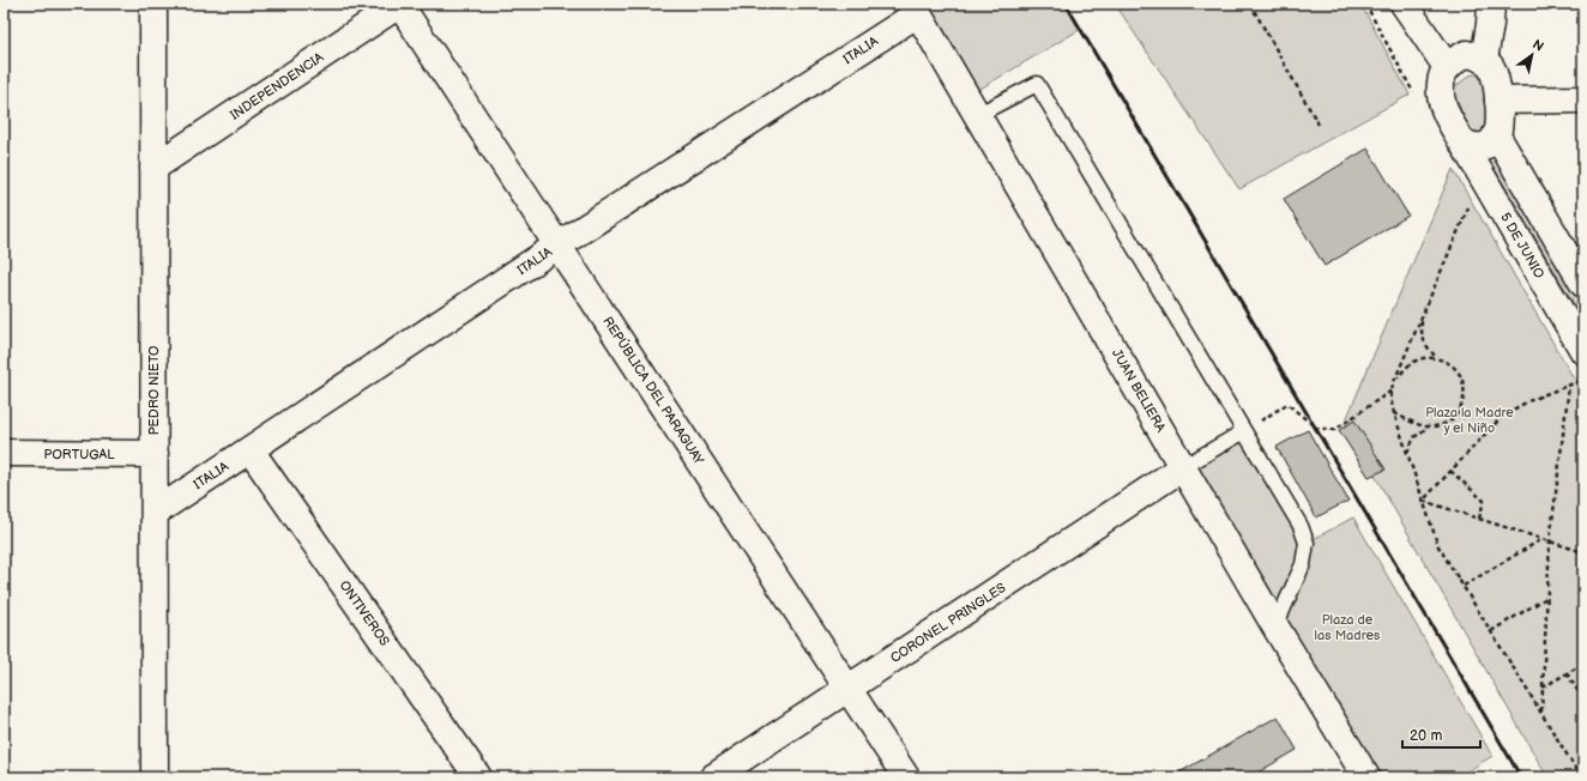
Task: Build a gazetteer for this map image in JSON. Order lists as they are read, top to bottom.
{
  "streets": {
    "street": [
      "ITALIA",
      "INDEPENDENCIA",
      "5 DE JUNIO",
      "PEDRO NIETO",
      "REPÚBLICA DEL PARAGUAY",
      "JUAN BELIERA",
      "PORTUGAL",
      "ONTIVEROS",
      "CORONEL PRINGLES"
    ]
  },
  "crossings": [
    ["ITALIA", "PEDRO NIETO"],
    ["ITALIA", "REPÚBLICA DEL PARAGUAY"],
    ["ITALIA", "JUAN BELIERA"],
    ["ITALIA", "ONTIVEROS"],
    ["INDEPENDENCIA", "PEDRO NIETO"],
    ["INDEPENDENCIA", "REPÚBLICA DEL PARAGUAY"],
    ["PEDRO NIETO", "PORTUGAL"],
    ["REPÚBLICA DEL PARAGUAY", "CORONEL PRINGLES"],
    ["JUAN BELIERA", "CORONEL PRINGLES"]
  ],
  "parks": ["Plaza la Madre y el Niño", "Plaza de las Madres"],
  "scale_bar": "20 m",
  "north": "top right"
}
